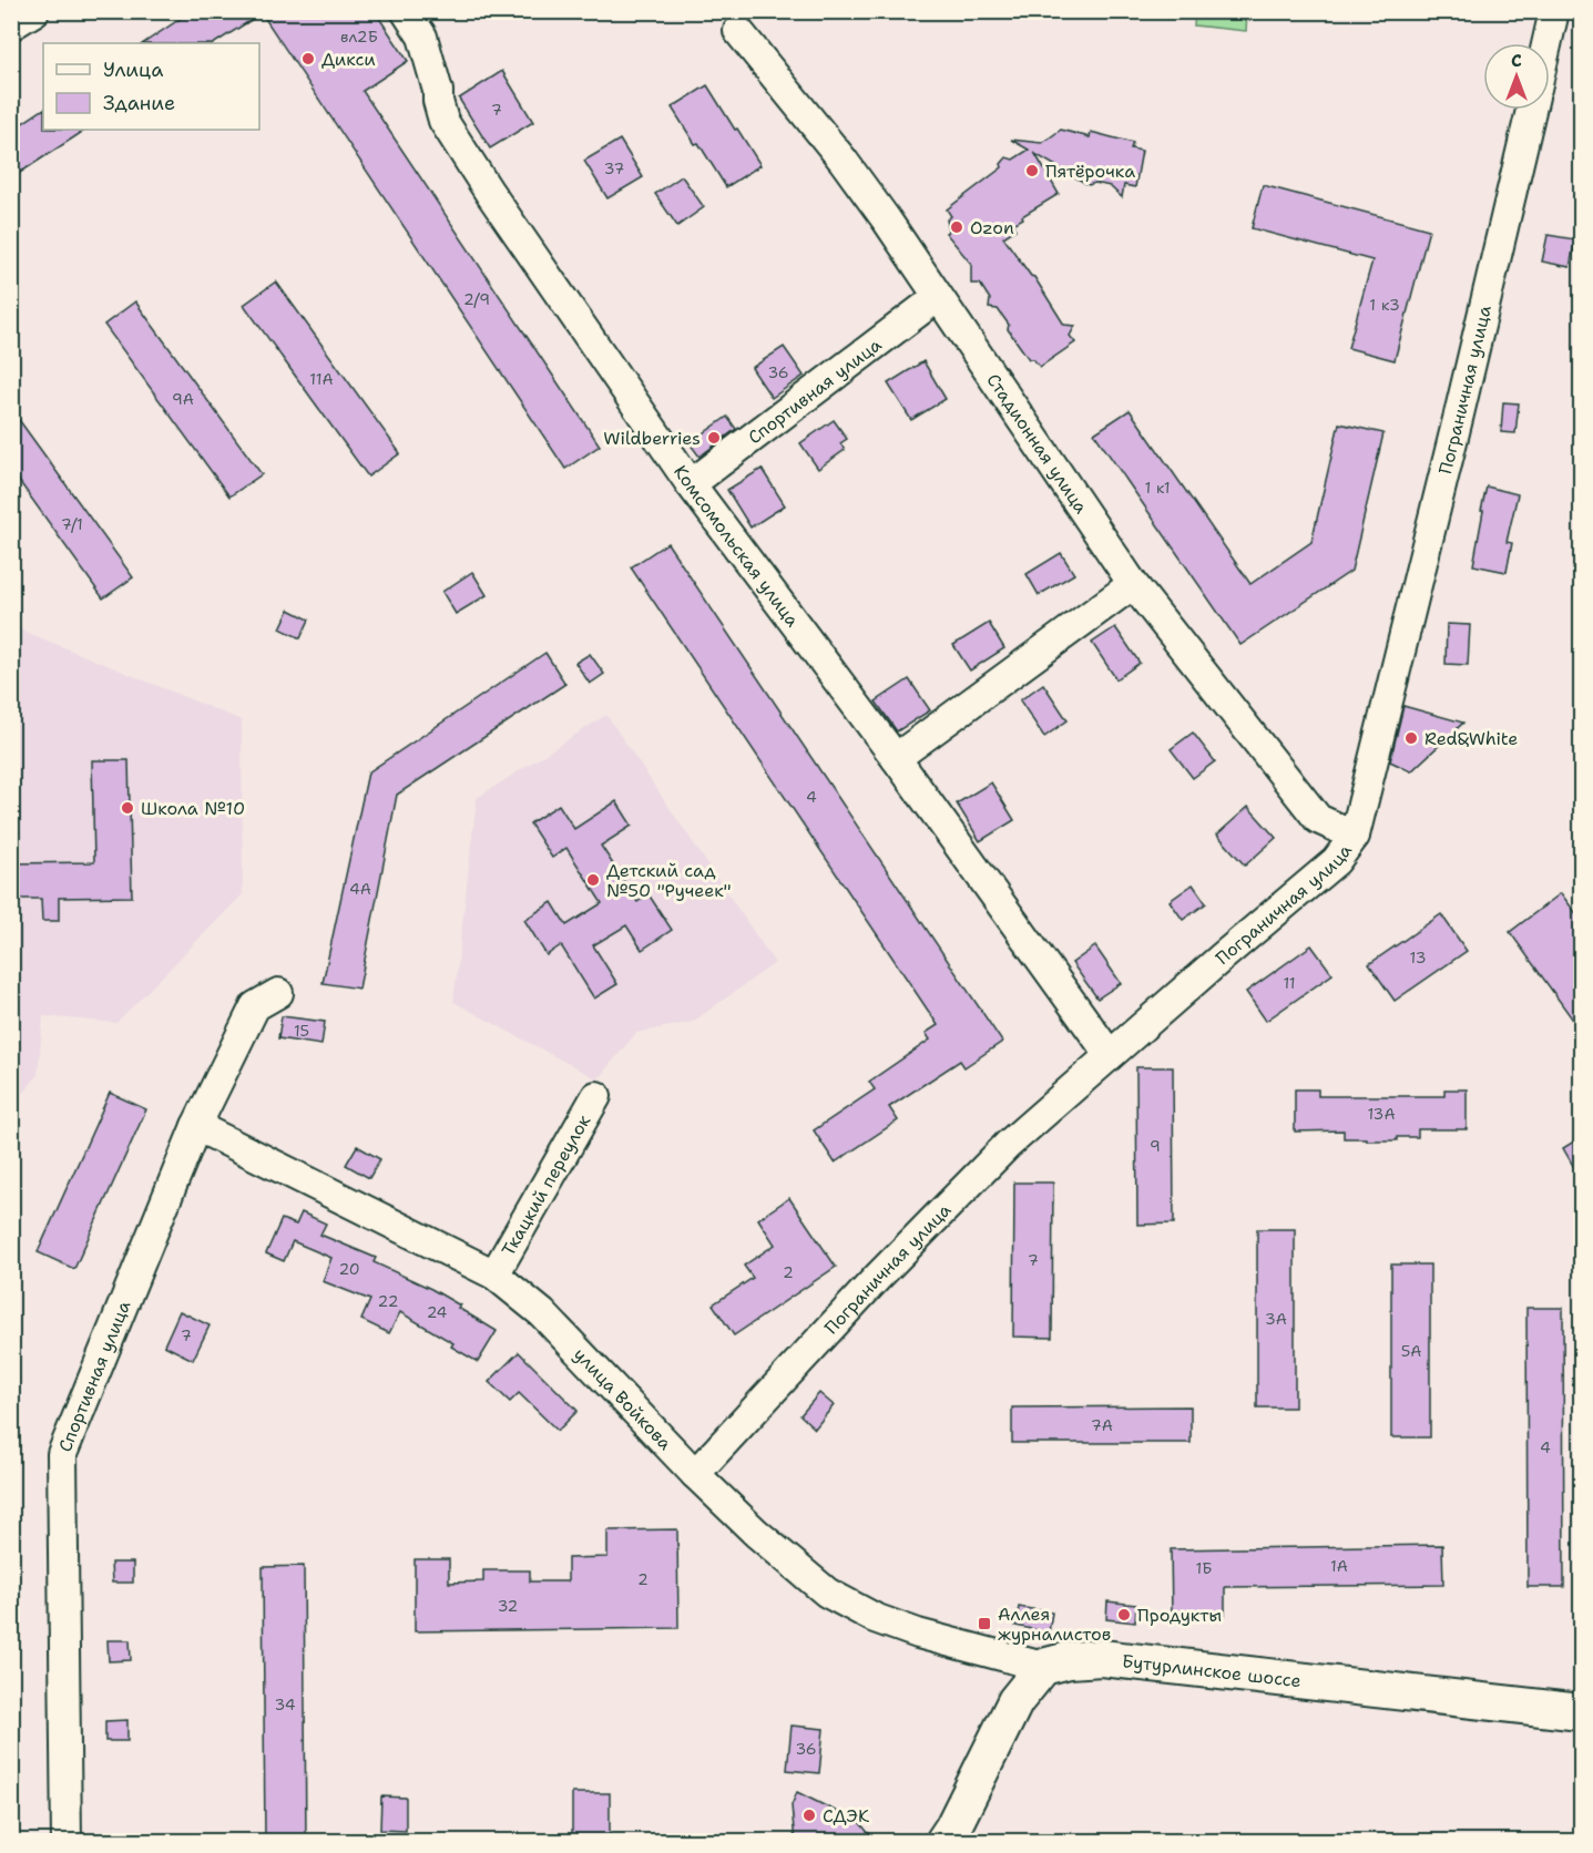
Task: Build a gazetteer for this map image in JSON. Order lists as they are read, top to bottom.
{
  "streets": {
    "main road": ["Бутурлинское шоссе"],
    "street": [
      "Пограничная улица",
      "Спортивная улица",
      "Стадионная улица",
      "Комсомольская улица",
      "Ткацкий переулок",
      "улица Войкова"
    ]
  },
  "crossings": [
    ["Пограничная улица", "Стадионная улица"],
    ["Пограничная улица", "Комсомольская улица"],
    ["Пограничная улица", "улица Войкова"],
    ["Спортивная улица", "Стадионная улица"],
    ["Спортивная улица", "Комсомольская улица"],
    ["Спортивная улица", "улица Войкова"],
    ["Ткацкий переулок", "улица Войкова"],
    ["улица Войкова", "Бутурлинское шоссе"]
  ],
  "places": {
    "other": [
      "Дикси",
      "Пятёрочка",
      "Ozon",
      "Wildberries",
      "Red&White",
      "Школа №10",
      "Детский сад №50 \"Ручеек\"",
      "Продукты",
      "СДЭК"
    ],
    "transit": ["Аллея журналистов"]
  },
  "house_numbers": [
    "вл2Б",
    "7",
    "37",
    "2/9",
    "1 к3",
    "36",
    "11А",
    "9А",
    "1 к1",
    "7/1",
    "4",
    "4А",
    "13",
    "11",
    "15",
    "13А",
    "9",
    "7",
    "20",
    "2",
    "22",
    "24",
    "3А",
    "7",
    "5А",
    "7А",
    "4",
    "1А",
    "1Б",
    "2",
    "32",
    "34",
    "36"
  ],
  "legend": ["Улица", "Здание"],
  "north": "top"
}
